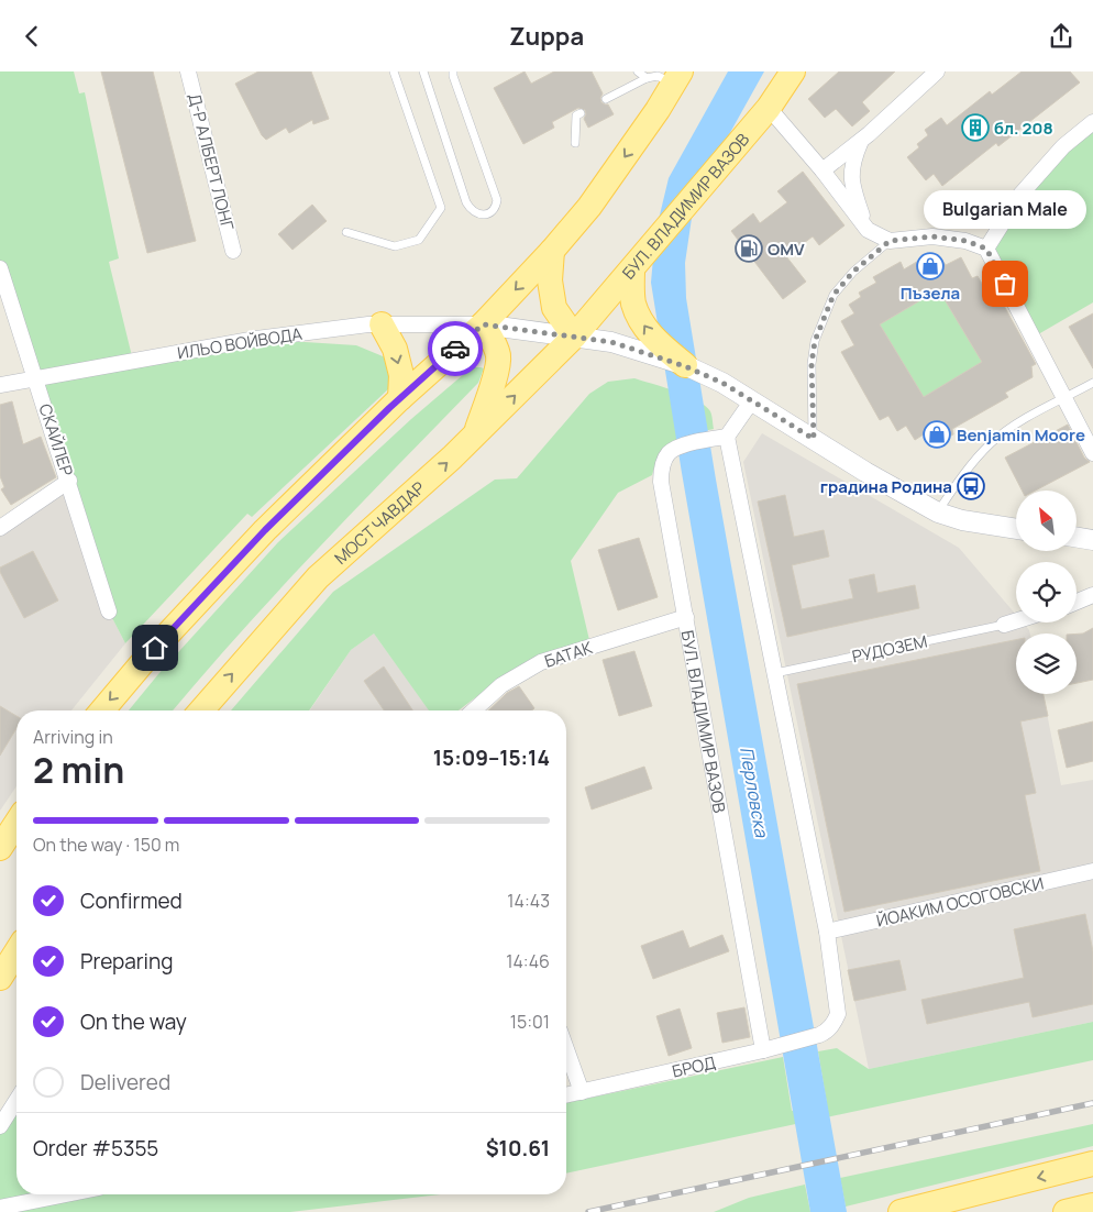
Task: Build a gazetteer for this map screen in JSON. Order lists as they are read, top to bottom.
{
  "streets": {
    "main road": ["БУЛ. ВЛАДИМИР ВАЗОВ", "МОСТ ЧАВДАР"],
    "street": [
      "Д-Р АЛБЕРТ ЛОНГ",
      "ИЛЬО ВОЙВОДА",
      "СКАЙЛЕР",
      "БАТАК",
      "ЙОАКИМ ОСОГОВСКИ",
      "БРОД"
    ],
    "lane": ["РУДОЗЕМ"]
  },
  "crossings": [
    ["БУЛ. ВЛАДИМИР ВАЗОВ", "МОСТ ЧАВДАР"],
    ["БУЛ. ВЛАДИМИР ВАЗОВ", "БАТАК"],
    ["БУЛ. ВЛАДИМИР ВАЗОВ", "БРОД"],
    ["ИЛЬО ВОЙВОДА", "СКАЙЛЕР"],
    ["ЙОАКИМ ОСОГОВСКИ", "БРОД"]
  ],
  "water": ["Перловска"],
  "places": {
    "building": ["бл. 208"],
    "fuel station": ["OMV"],
    "shop": ["Пъзела", "Benjamin Moore"],
    "other": ["Bulgarian Male"],
    "bus stop": ["градина Родина"]
  },
  "north": "top left",
  "page": {
    "header": "Zuppa",
    "bubble": "Bulgarian Male",
    "heading": ["2 min", "Arriving in", "15:09–15:14"],
    "panel": ["Order #5355", "$10.61"],
    "bar": "On the way · 150 m",
    "list": [
      ["Confirmed", "14:43"],
      ["Preparing", "14:46"],
      ["On the way", "15:01"],
      "Delivered"
    ]
  }
}
